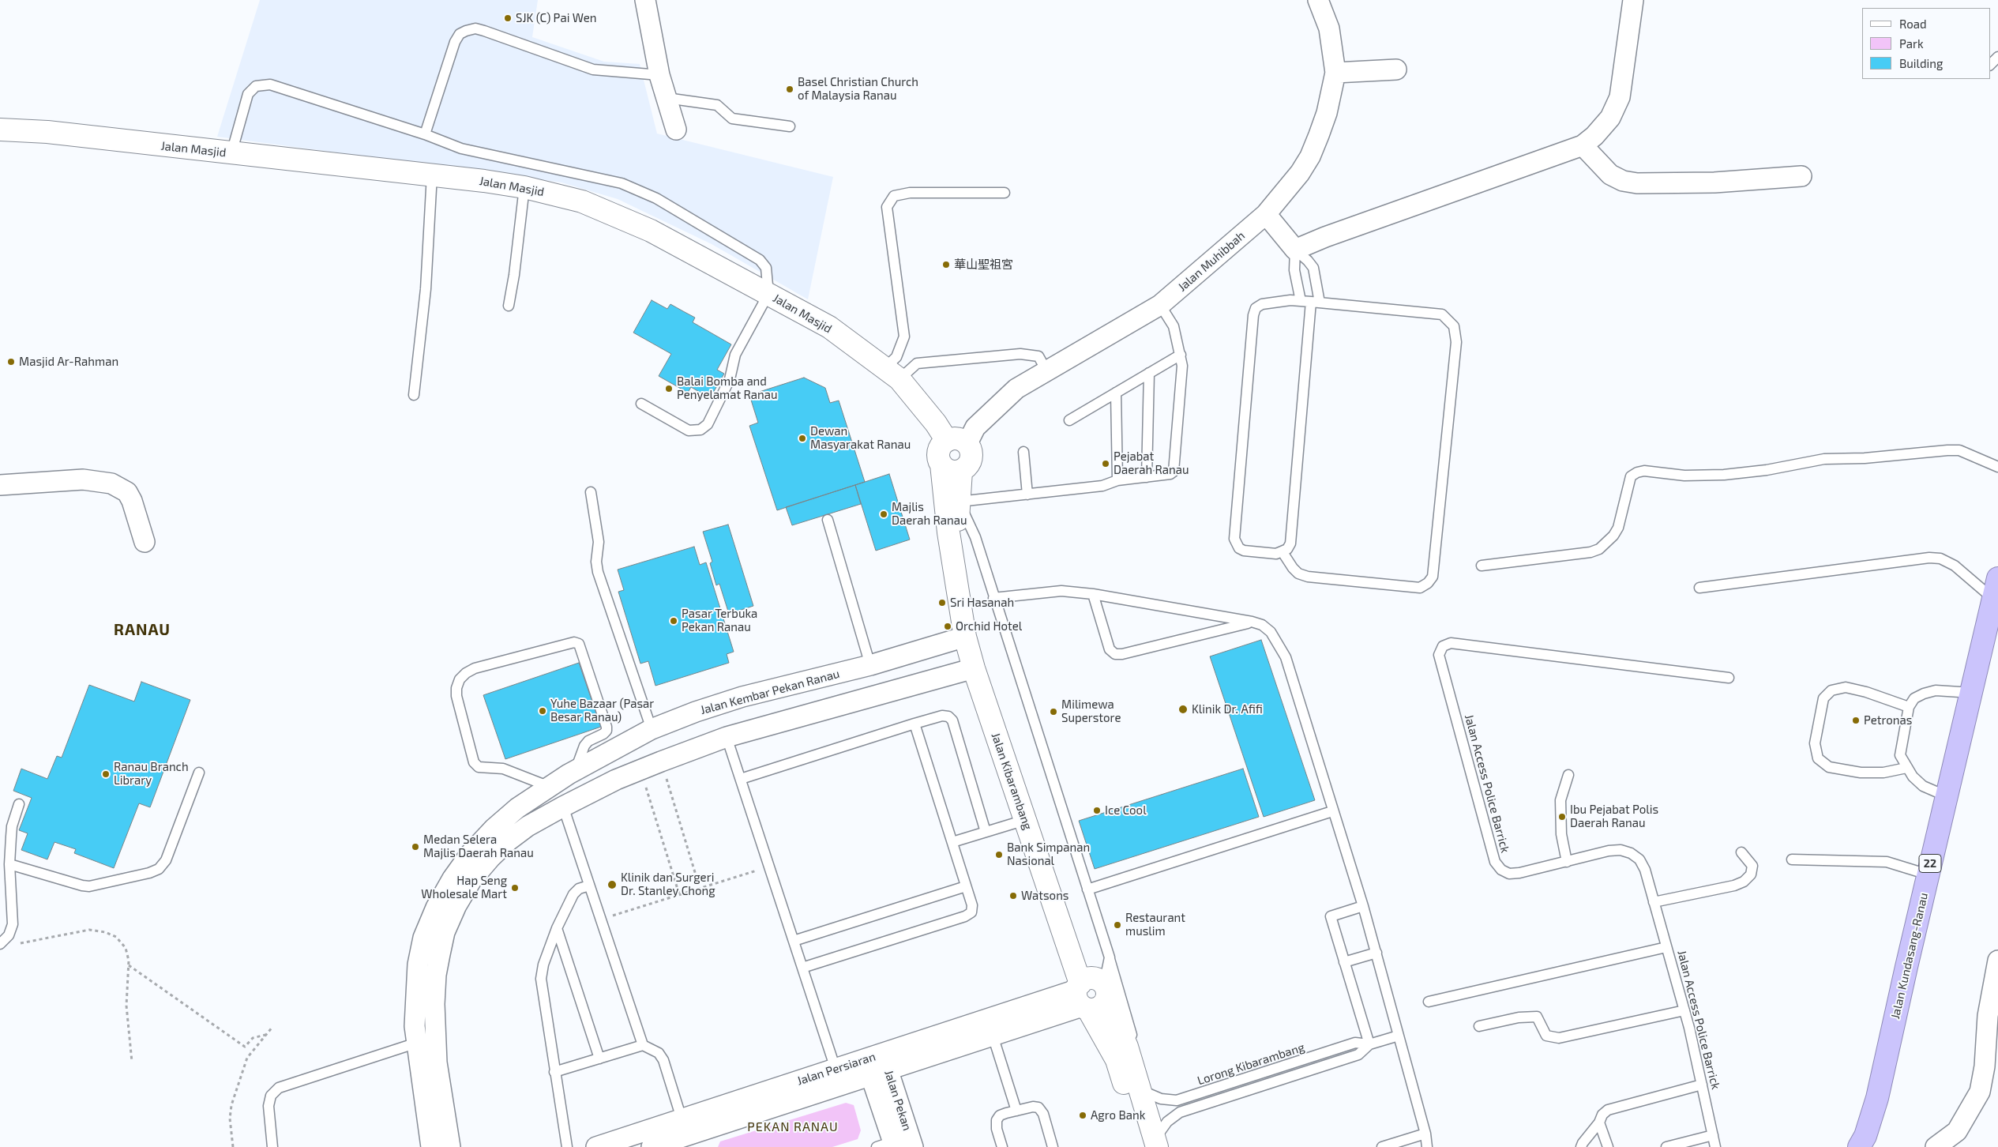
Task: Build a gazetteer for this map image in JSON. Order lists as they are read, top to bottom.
{
  "streets": {
    "highway": ["22", "Jalan Kundasang-Ranau"],
    "street": [
      "Jalan Masjid",
      "Jalan Muhibbah",
      "Jalan Kembar Pekan Ranau",
      "Jalan Kibarambang",
      "Jalan Persiaran",
      "Jalan Pekan"
    ],
    "lane": ["Jalan Access Police Barrick", "Lorong Kibarambang"]
  },
  "crossings": [
    ["Jalan Masjid", "Jalan Muhibbah"],
    ["Jalan Masjid", "Jalan Kibarambang"],
    ["Jalan Muhibbah", "Jalan Kibarambang"],
    ["Jalan Kembar Pekan Ranau", "Jalan Kibarambang"],
    ["Jalan Kibarambang", "Lorong Kibarambang"],
    ["Jalan Kibarambang", "Jalan Persiaran"],
    ["Jalan Persiaran", "Jalan Pekan"]
  ],
  "districts": ["RANAU", "PEKAN RANAU"],
  "places": [
    "SJK (C) Pai Wen",
    "Basel Christian Church of Malaysia Ranau",
    "華山聖祖宮",
    "Masjid Ar-Rahman",
    "Balai Bomba and Penyelamat Ranau",
    "Dewan Masyarakat Ranau",
    "Pejabat Daerah Ranau",
    "Majlis Daerah Ranau",
    "Sri Hasanah",
    "Pasar Terbuka Pekan Ranau",
    "Orchid Hotel",
    "Klinik Dr. Afifi",
    "Yuhe Bazaar (Pasar Besar Ranau)",
    "Milimewa Superstore",
    "Petronas",
    "Ranau Branch Library",
    "Ice Cool",
    "Ibu Pejabat Polis Daerah Ranau",
    "Medan Selera Majlis Daerah Ranau",
    "Bank Simpanan Nasional",
    "Klinik dan Surgeri Dr. Stanley Chong",
    "Hap Seng Wholesale Mart",
    "Watsons",
    "Restaurant muslim",
    "Agro Bank"
  ],
  "legend": ["Road", "Park", "Building"]
}
